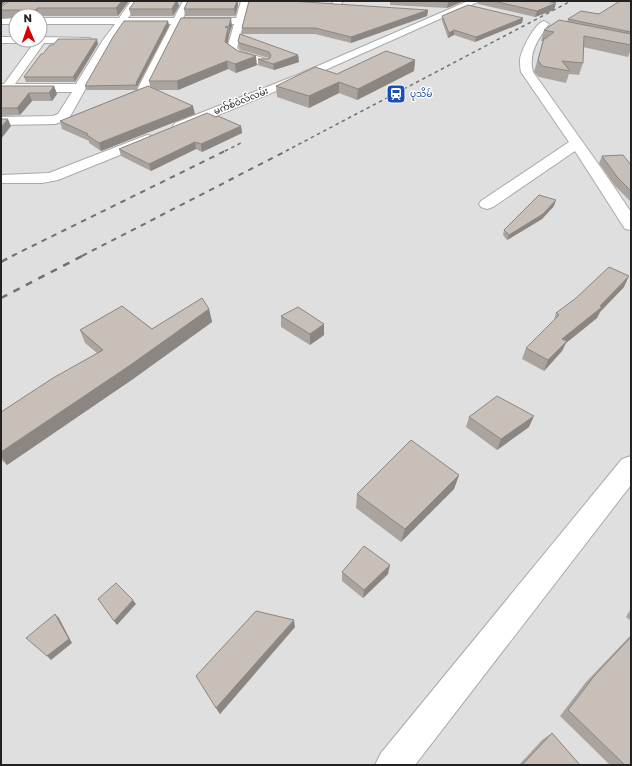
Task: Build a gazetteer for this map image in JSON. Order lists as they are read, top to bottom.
{
  "streets": {
    "street": ["မက်စ်ဝဲလ်လမ်း"]
  },
  "places": {
    "station": ["ပုသိမ်"]
  },
  "north": "top"
}
